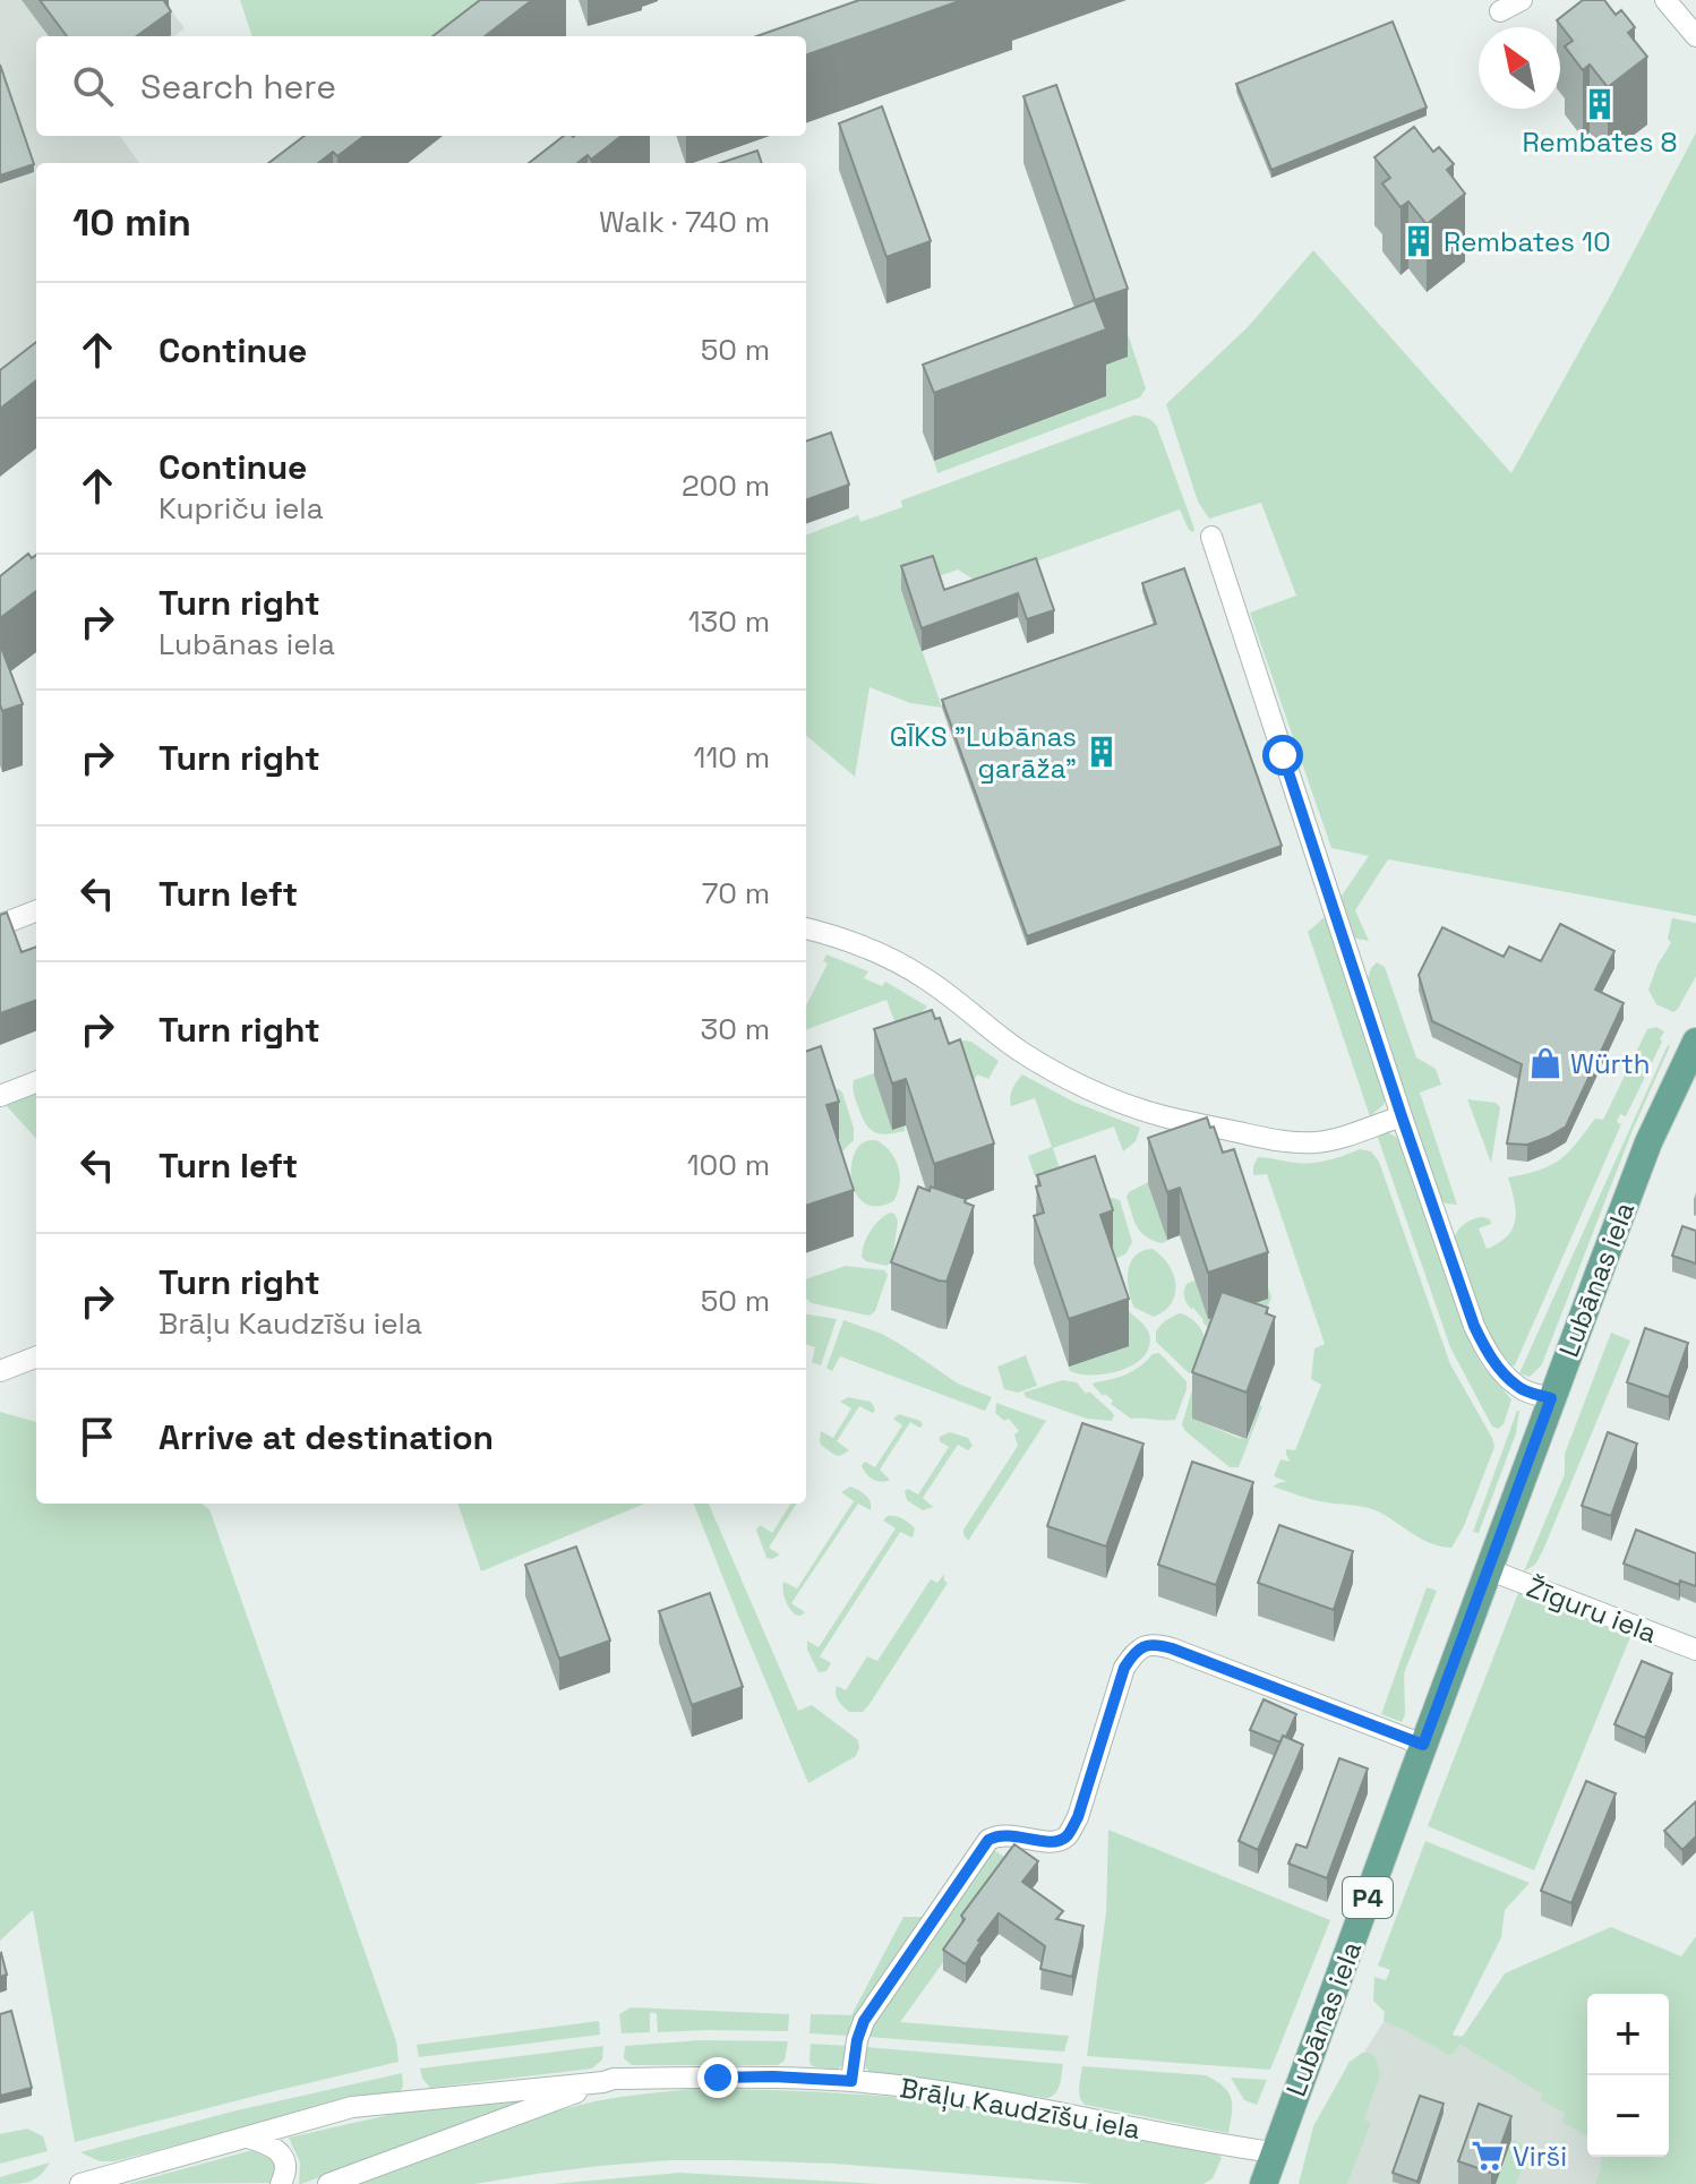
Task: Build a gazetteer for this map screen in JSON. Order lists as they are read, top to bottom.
{
  "streets": {
    "main road": ["Lubānas iela", "P4"],
    "street": ["Žīguru iela", "Brāļu Kaudzīšu iela"]
  },
  "crossings": [
    ["Lubānas iela", "Žīguru iela"],
    ["Lubānas iela", "Brāļu Kaudzīšu iela"]
  ],
  "places": {
    "building": ["Rembates 8", "Rembates 10", "GĪKS \"Lubānas garāža\""],
    "shop": ["Würth"],
    "supermarket": ["Virši"]
  },
  "north": "top left",
  "page": {
    "search": "Search here",
    "heading": ["10 min", "Walk · 740 m"],
    "list": [
      ["Continue", "50 m"],
      ["Continue", "Kupriču iela", "200 m"],
      ["Turn right", "Lubānas iela", "130 m"],
      ["Turn right", "110 m"],
      ["Turn left", "70 m"],
      ["Turn right", "30 m"],
      ["Turn left", "100 m"],
      ["Turn right", "Brāļu Kaudzīšu iela", "50 m"],
      "Arrive at destination"
    ],
    "map_buttons": ["+", "−"]
  }
}
